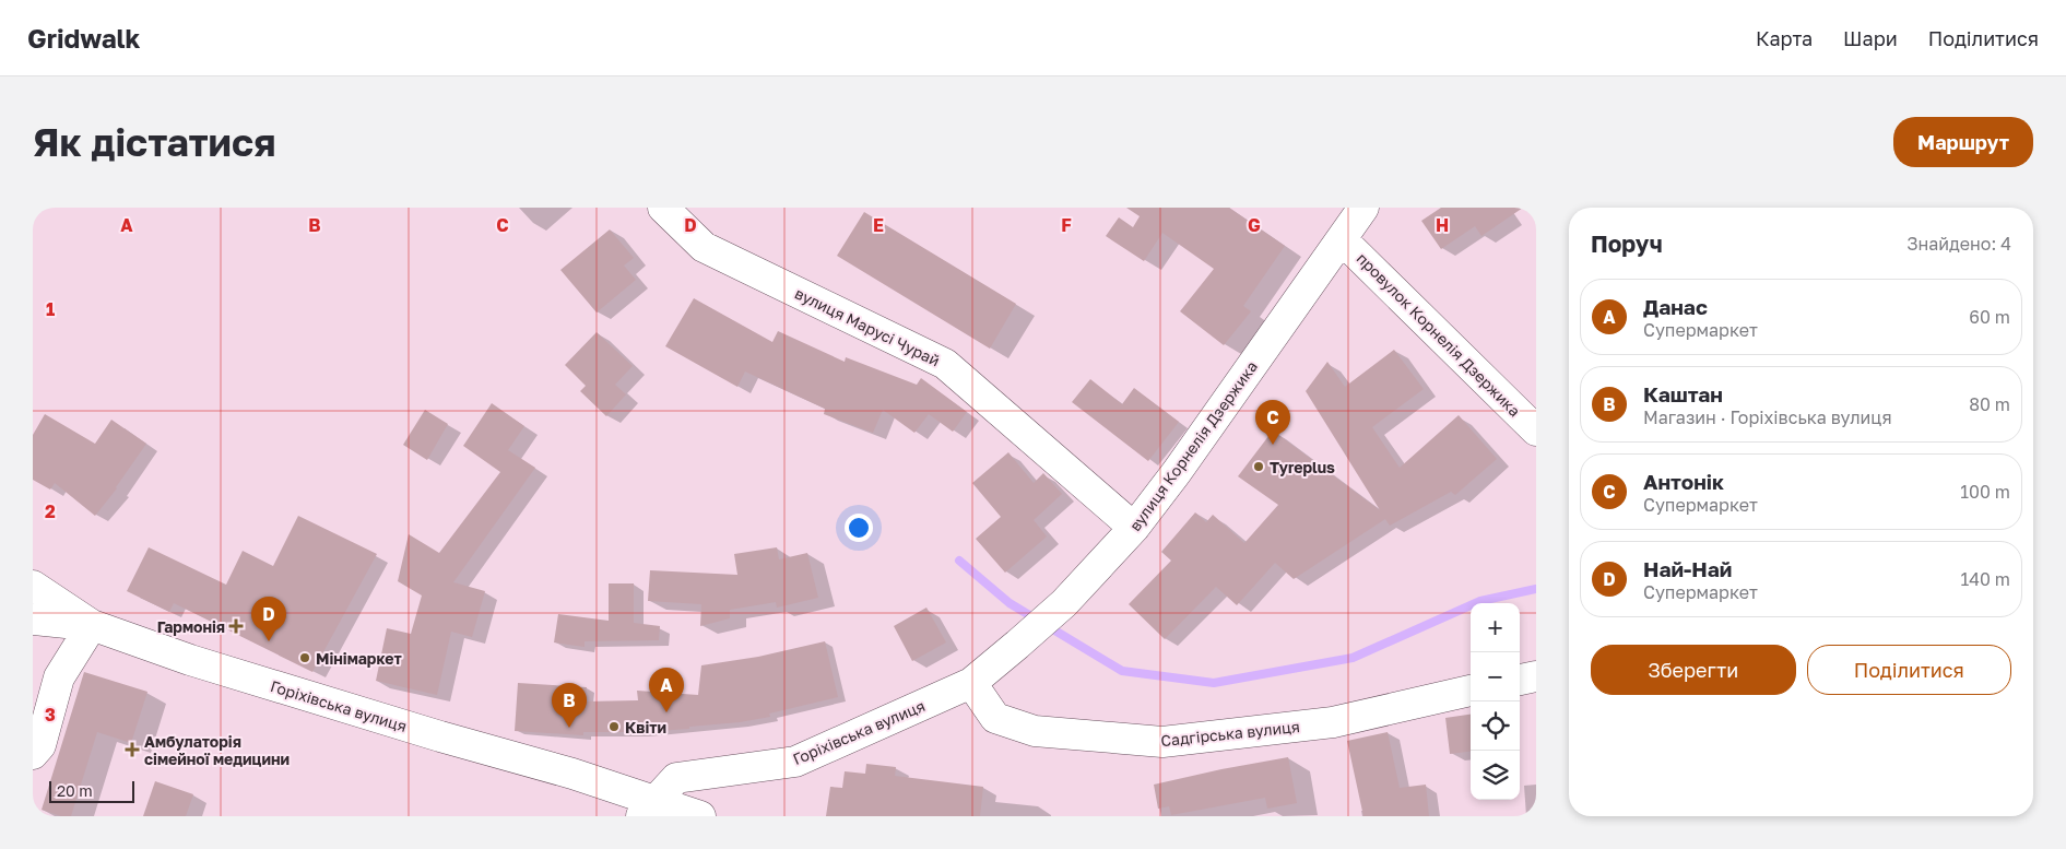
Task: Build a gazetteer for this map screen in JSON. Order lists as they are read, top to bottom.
{
  "streets": {
    "street": [
      "вулиця Марусі Чурай",
      "провулок Корнелія Дзержика",
      "вулиця Корнелія Дзержика",
      "Горіхівська вулиця",
      "Садгірська вулиця"
    ]
  },
  "crossings": [
    ["вулиця Марусі Чурай", "вулиця Корнелія Дзержика"],
    ["провулок Корнелія Дзержика", "вулиця Корнелія Дзержика"],
    ["вулиця Корнелія Дзержика", "Горіхівська вулиця"],
    ["вулиця Корнелія Дзержика", "Садгірська вулиця"],
    ["Горіхівська вулиця", "Садгірська вулиця"]
  ],
  "places": {
    "other": ["Tyreplus", "Мінімаркет", "Квіти"],
    "health": ["Гармонія", "Амбулаторія сімейної медицини"]
  },
  "scale_bar": "20 m",
  "page": {
    "header": "Gridwalk",
    "nav": ["Карта", "Шари", "Поділитися"],
    "buttons": [
      "Маршрут",
      ["Зберегти", "Поділитися"]
    ],
    "title": "Як дістатися",
    "heading": ["Поруч", "Знайдено: 4"],
    "list": [
      {
        "mark": "A",
        "name": "Данас",
        "note": "Супермаркет",
        "value": "60 m"
      },
      {
        "mark": "B",
        "name": "Каштан",
        "note": "Магазин · Горіхівська вулиця",
        "value": "80 m"
      },
      {
        "mark": "C",
        "name": "Антонік",
        "note": "Супермаркет",
        "value": "100 m"
      },
      {
        "mark": "D",
        "name": "Най-Най",
        "note": "Супермаркет",
        "value": "140 m"
      }
    ],
    "pins": [
      "C",
      "D",
      "A",
      "B"
    ],
    "map_buttons": ["+", "−"],
    "scale": "20 m"
  },
  "grid": {
    "columns": [
      "A",
      "B",
      "C",
      "D",
      "E",
      "F",
      "G",
      "H"
    ],
    "rows": ["1", "2", "3"]
  }
}
